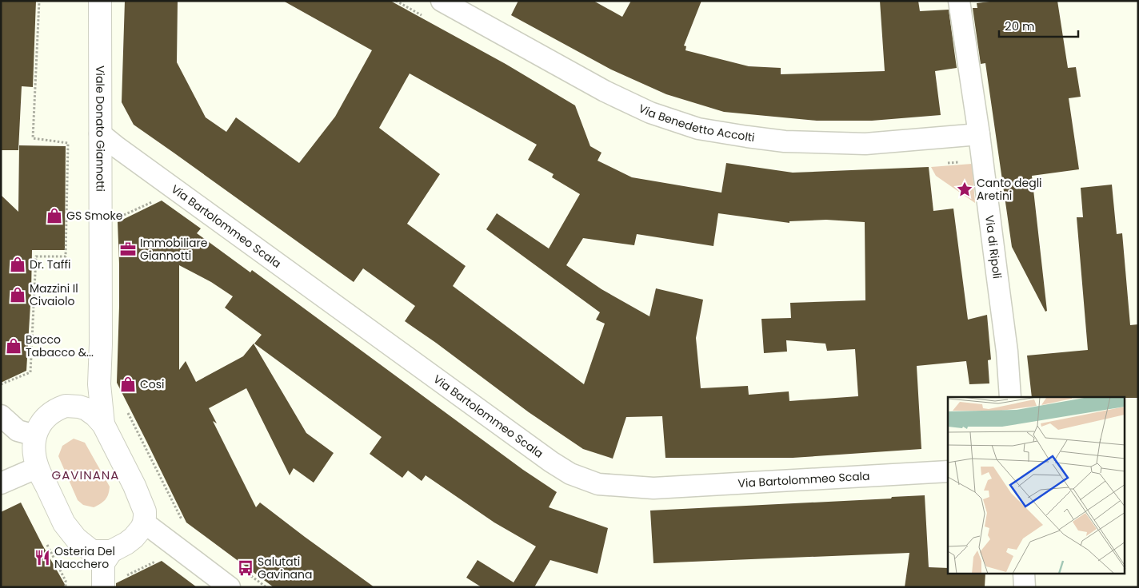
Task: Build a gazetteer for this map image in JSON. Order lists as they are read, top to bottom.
{
  "streets": {
    "main road": ["Viale Donato Giannotti"],
    "street": ["Via Benedetto Accolti", "Via Bartolommeo Scala", "Via di Ripoli"]
  },
  "crossings": [
    ["Via Benedetto Accolti", "Via di Ripoli"],
    ["Viale Donato Giannotti", "Via Bartolommeo Scala"]
  ],
  "districts": ["GAVINANA"],
  "places": {
    "place": ["Canto degli Aretini"],
    "shop": [
      "GS Smoke",
      "Dr. Taffi",
      "Mazzini Il Civaiolo",
      "Bacco Tabacco &...",
      "Cosi"
    ],
    "office": ["Immobiliare Giannotti"],
    "restaurant": ["Osteria Del Nacchero"],
    "bus stop": ["Salutati Gavinana"]
  },
  "scale_bar": "20 m"
}
